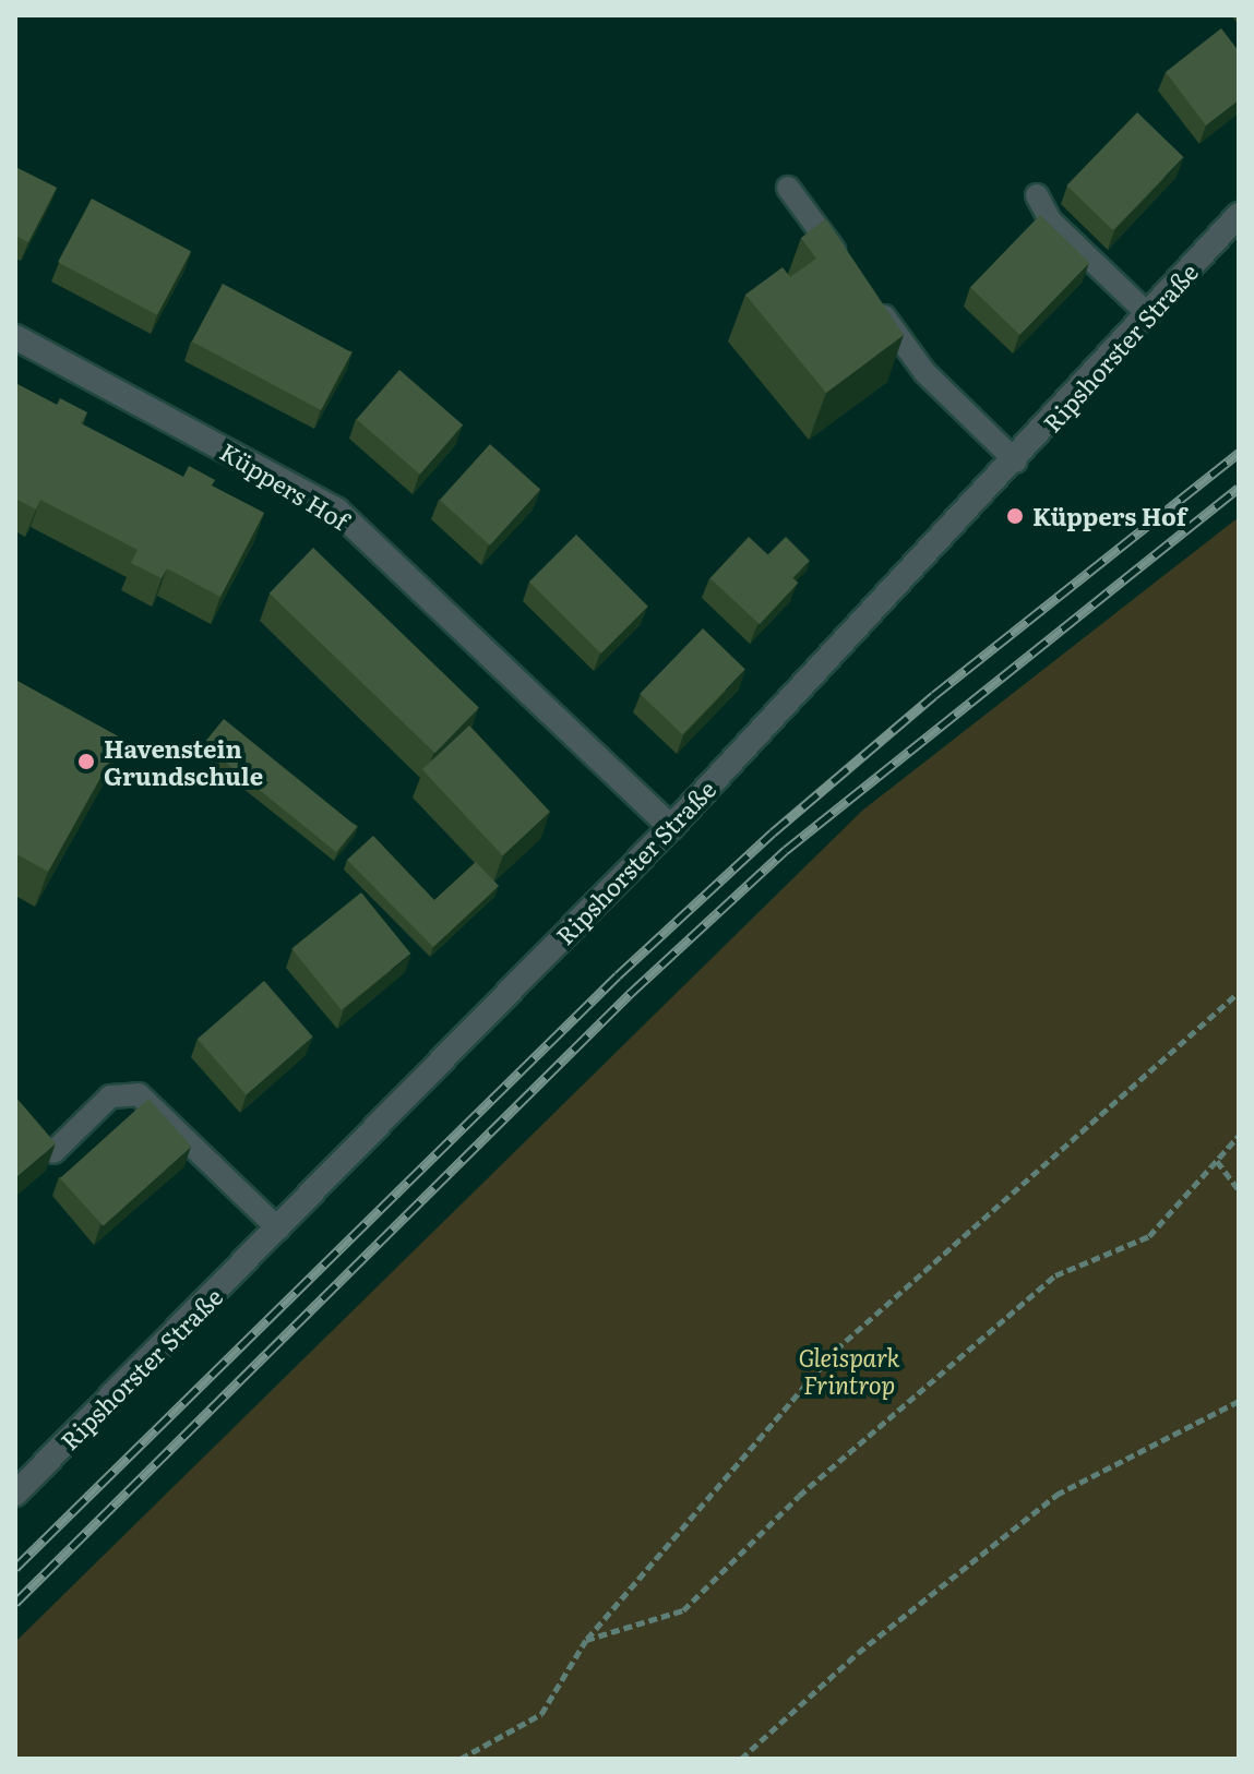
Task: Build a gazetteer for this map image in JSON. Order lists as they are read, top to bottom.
{
  "streets": {
    "street": ["Ripshorster Straße", "Küppers Hof"]
  },
  "crossings": [
    ["Ripshorster Straße", "Küppers Hof"]
  ],
  "parks": ["Gleispark Frintrop"],
  "places": ["Küppers Hof", "Havenstein Grundschule"]
}
